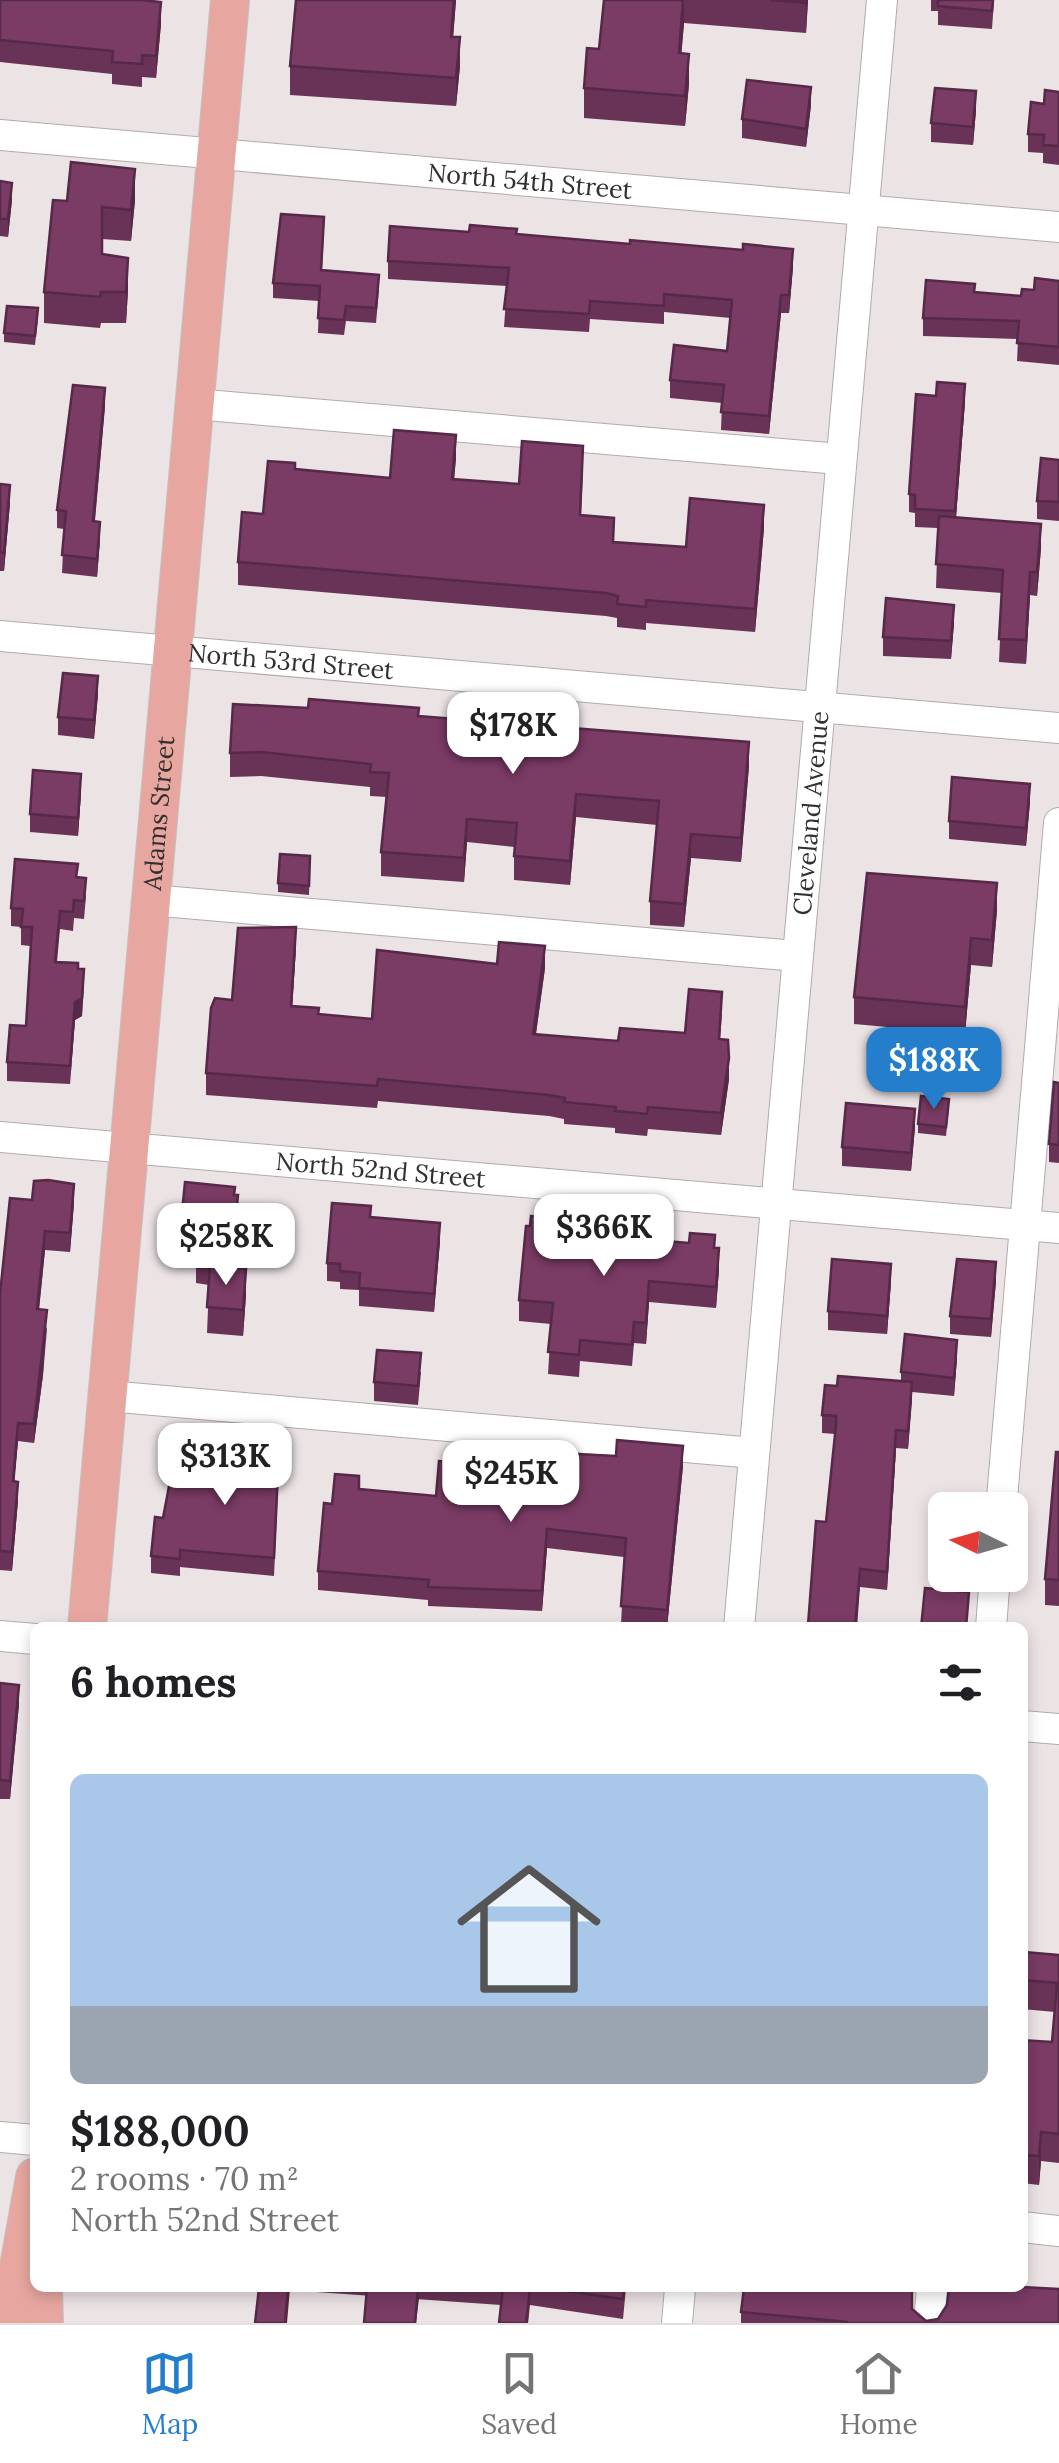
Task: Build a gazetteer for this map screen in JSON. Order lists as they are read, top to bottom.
{
  "streets": {
    "main road": ["Adams Street"],
    "street": [
      "North 54th Street",
      "North 53rd Street",
      "Cleveland Avenue",
      "North 52nd Street"
    ]
  },
  "crossings": [
    ["North 54th Street", "Adams Street"],
    ["North 54th Street", "Cleveland Avenue"],
    ["North 53rd Street", "Adams Street"],
    ["North 53rd Street", "Cleveland Avenue"],
    ["Adams Street", "North 52nd Street"],
    ["Cleveland Avenue", "North 52nd Street"]
  ],
  "north": "left",
  "page": {
    "price": [
      "$178K",
      "$188K",
      "$366K",
      "$258K",
      "$313K",
      "$245K"
    ],
    "heading": "6 homes",
    "list": [
      {
        "name": "$188,000",
        "note": "2 rooms · 70 m² · North 52nd Street"
      }
    ],
    "tabs": ["Map", "Saved", "Home"]
  }
}
